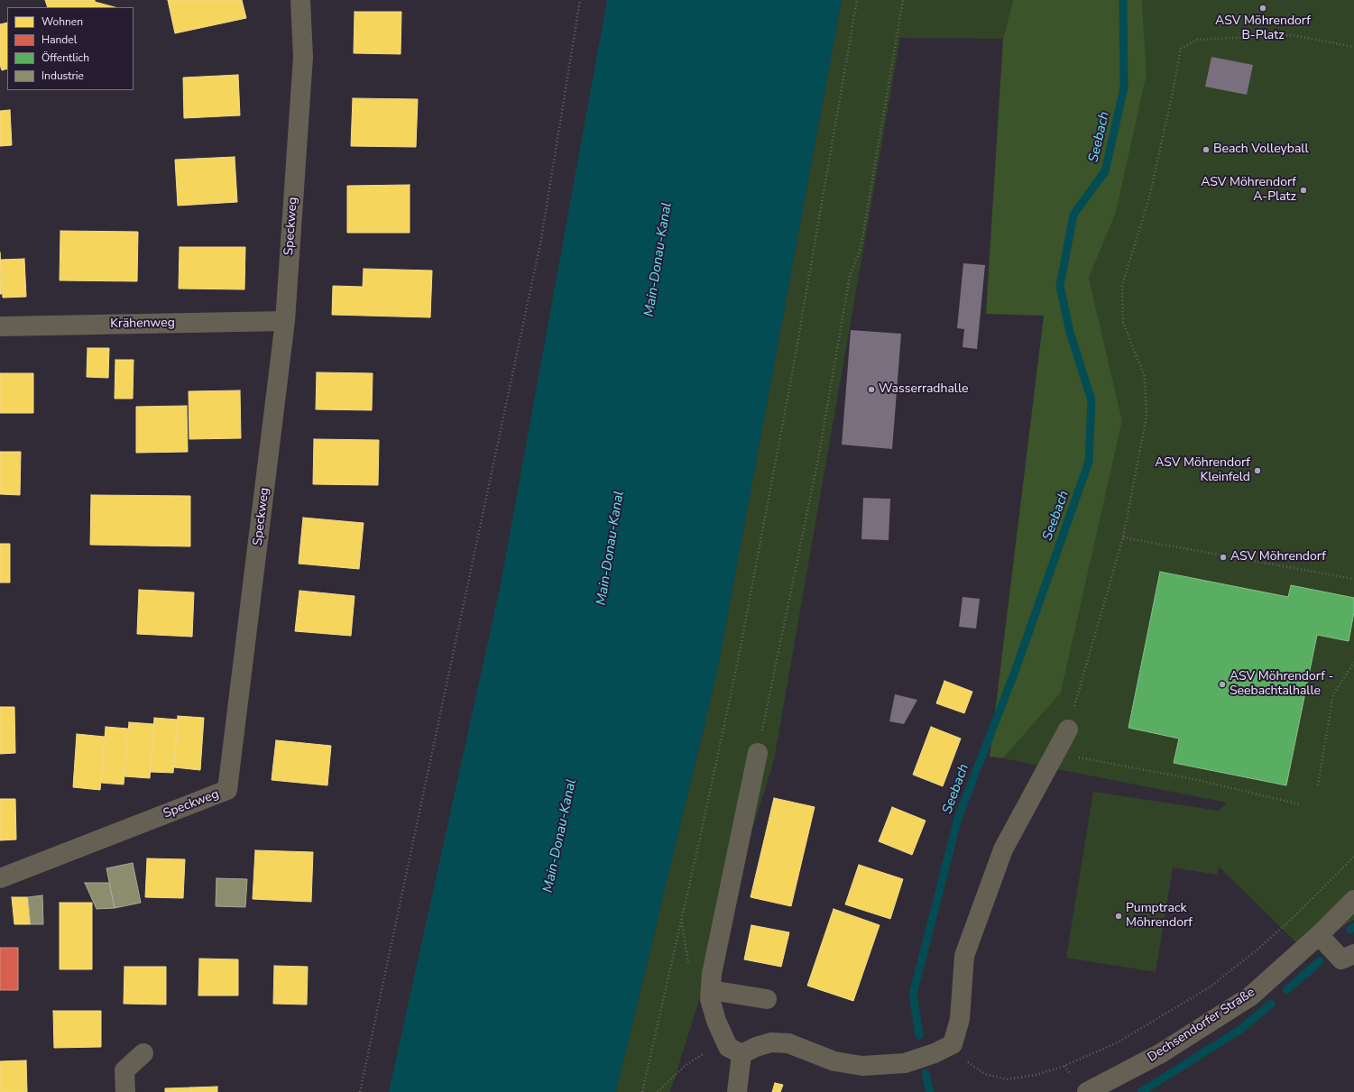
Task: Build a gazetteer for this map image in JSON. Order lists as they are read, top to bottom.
{
  "streets": {
    "street": ["Speckweg", "Krähenweg", "Dechsendorfer Straße"]
  },
  "crossings": [
    ["Speckweg", "Krähenweg"]
  ],
  "water": ["Seebach", "Main-Donau-Kanal"],
  "places": [
    "ASV Möhrendorf B-Platz",
    "Beach Volleyball",
    "ASV Möhrendorf A-Platz",
    "Wasserradhalle",
    "ASV Möhrendorf Kleinfeld",
    "ASV Möhrendorf",
    "ASV Möhrendorf - Seebachtalhalle",
    "Pumptrack Möhrendorf"
  ],
  "legend": [
    "Wohnen",
    "Handel",
    "Öffentlich",
    "Industrie"
  ]
}
